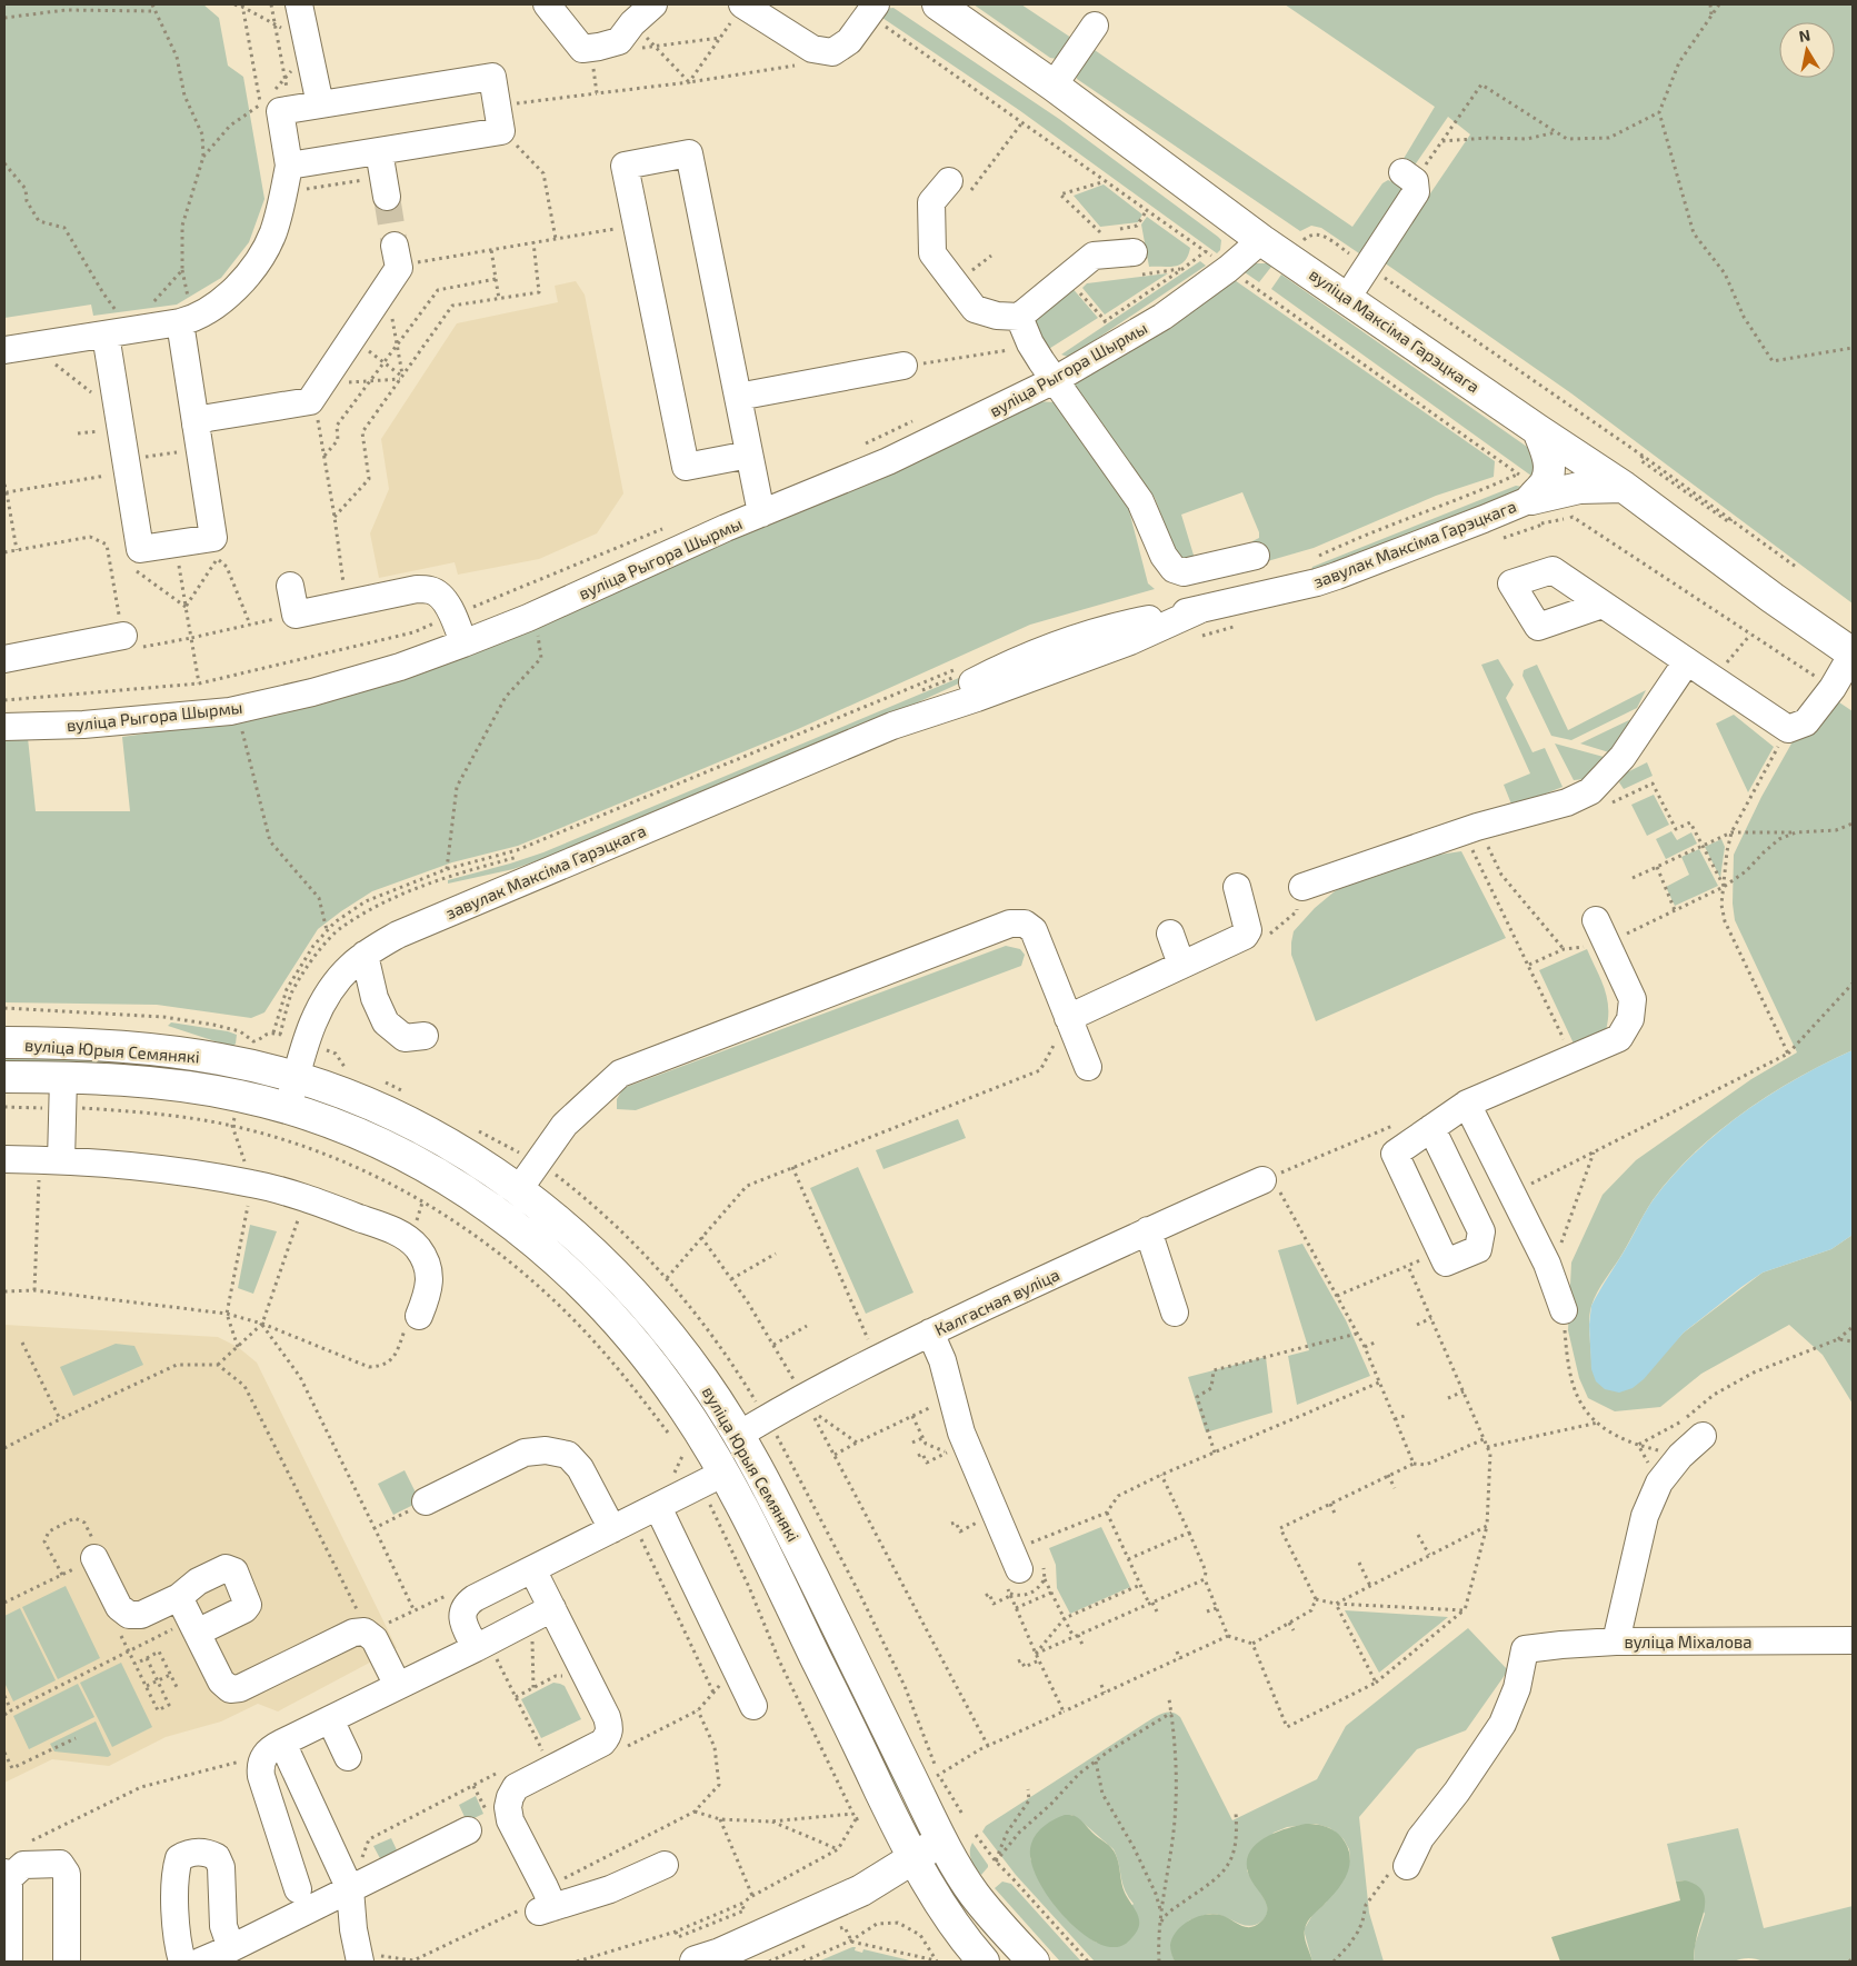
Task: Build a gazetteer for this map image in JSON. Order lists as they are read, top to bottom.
{
  "streets": {
    "main road": ["вуліца Максіма Гарэцкага", "вуліца Юрыя Семянякі"],
    "street": [
      "вуліца Рыгора Шырмы",
      "завулак Максіма Гарэцкага",
      "Калгасная вуліца",
      "вуліца Міхалова"
    ]
  },
  "crossings": [
    ["вуліца Максіма Гарэцкага", "вуліца Рыгора Шырмы"],
    ["завулак Максіма Гарэцкага", "вуліца Юрыя Семянякі"],
    ["вуліца Юрыя Семянякі", "Калгасная вуліца"]
  ],
  "north": "top"
}
